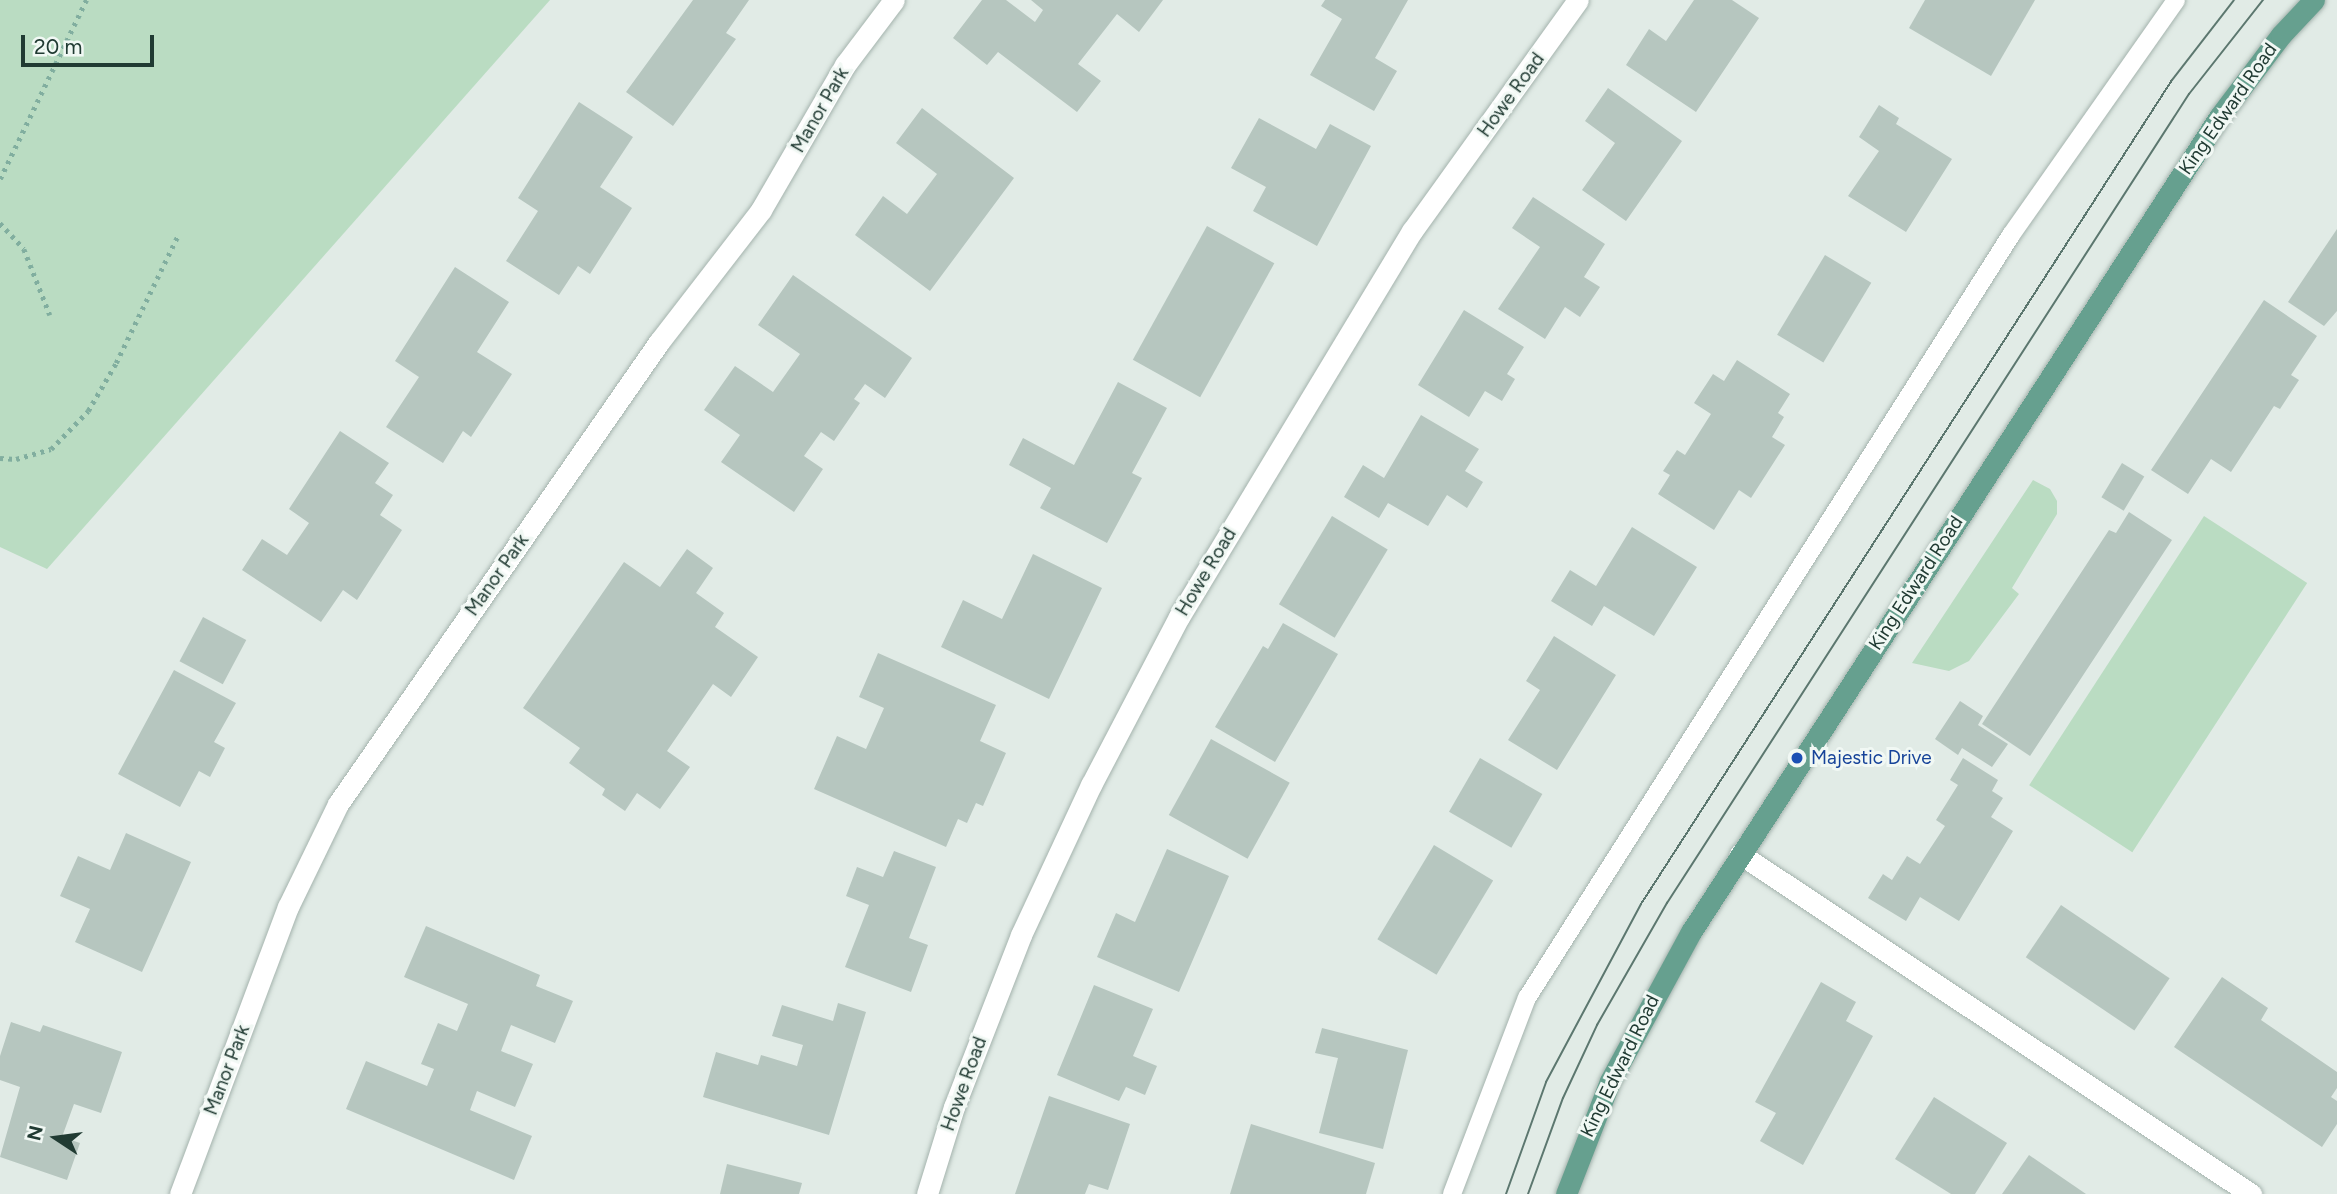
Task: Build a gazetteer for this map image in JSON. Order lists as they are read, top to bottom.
{
  "streets": {
    "main road": ["King Edward Road"],
    "street": ["Howe Road", "Manor Park"]
  },
  "places": ["Majestic Drive"],
  "scale_bar": "20 m",
  "north": "left"
}
